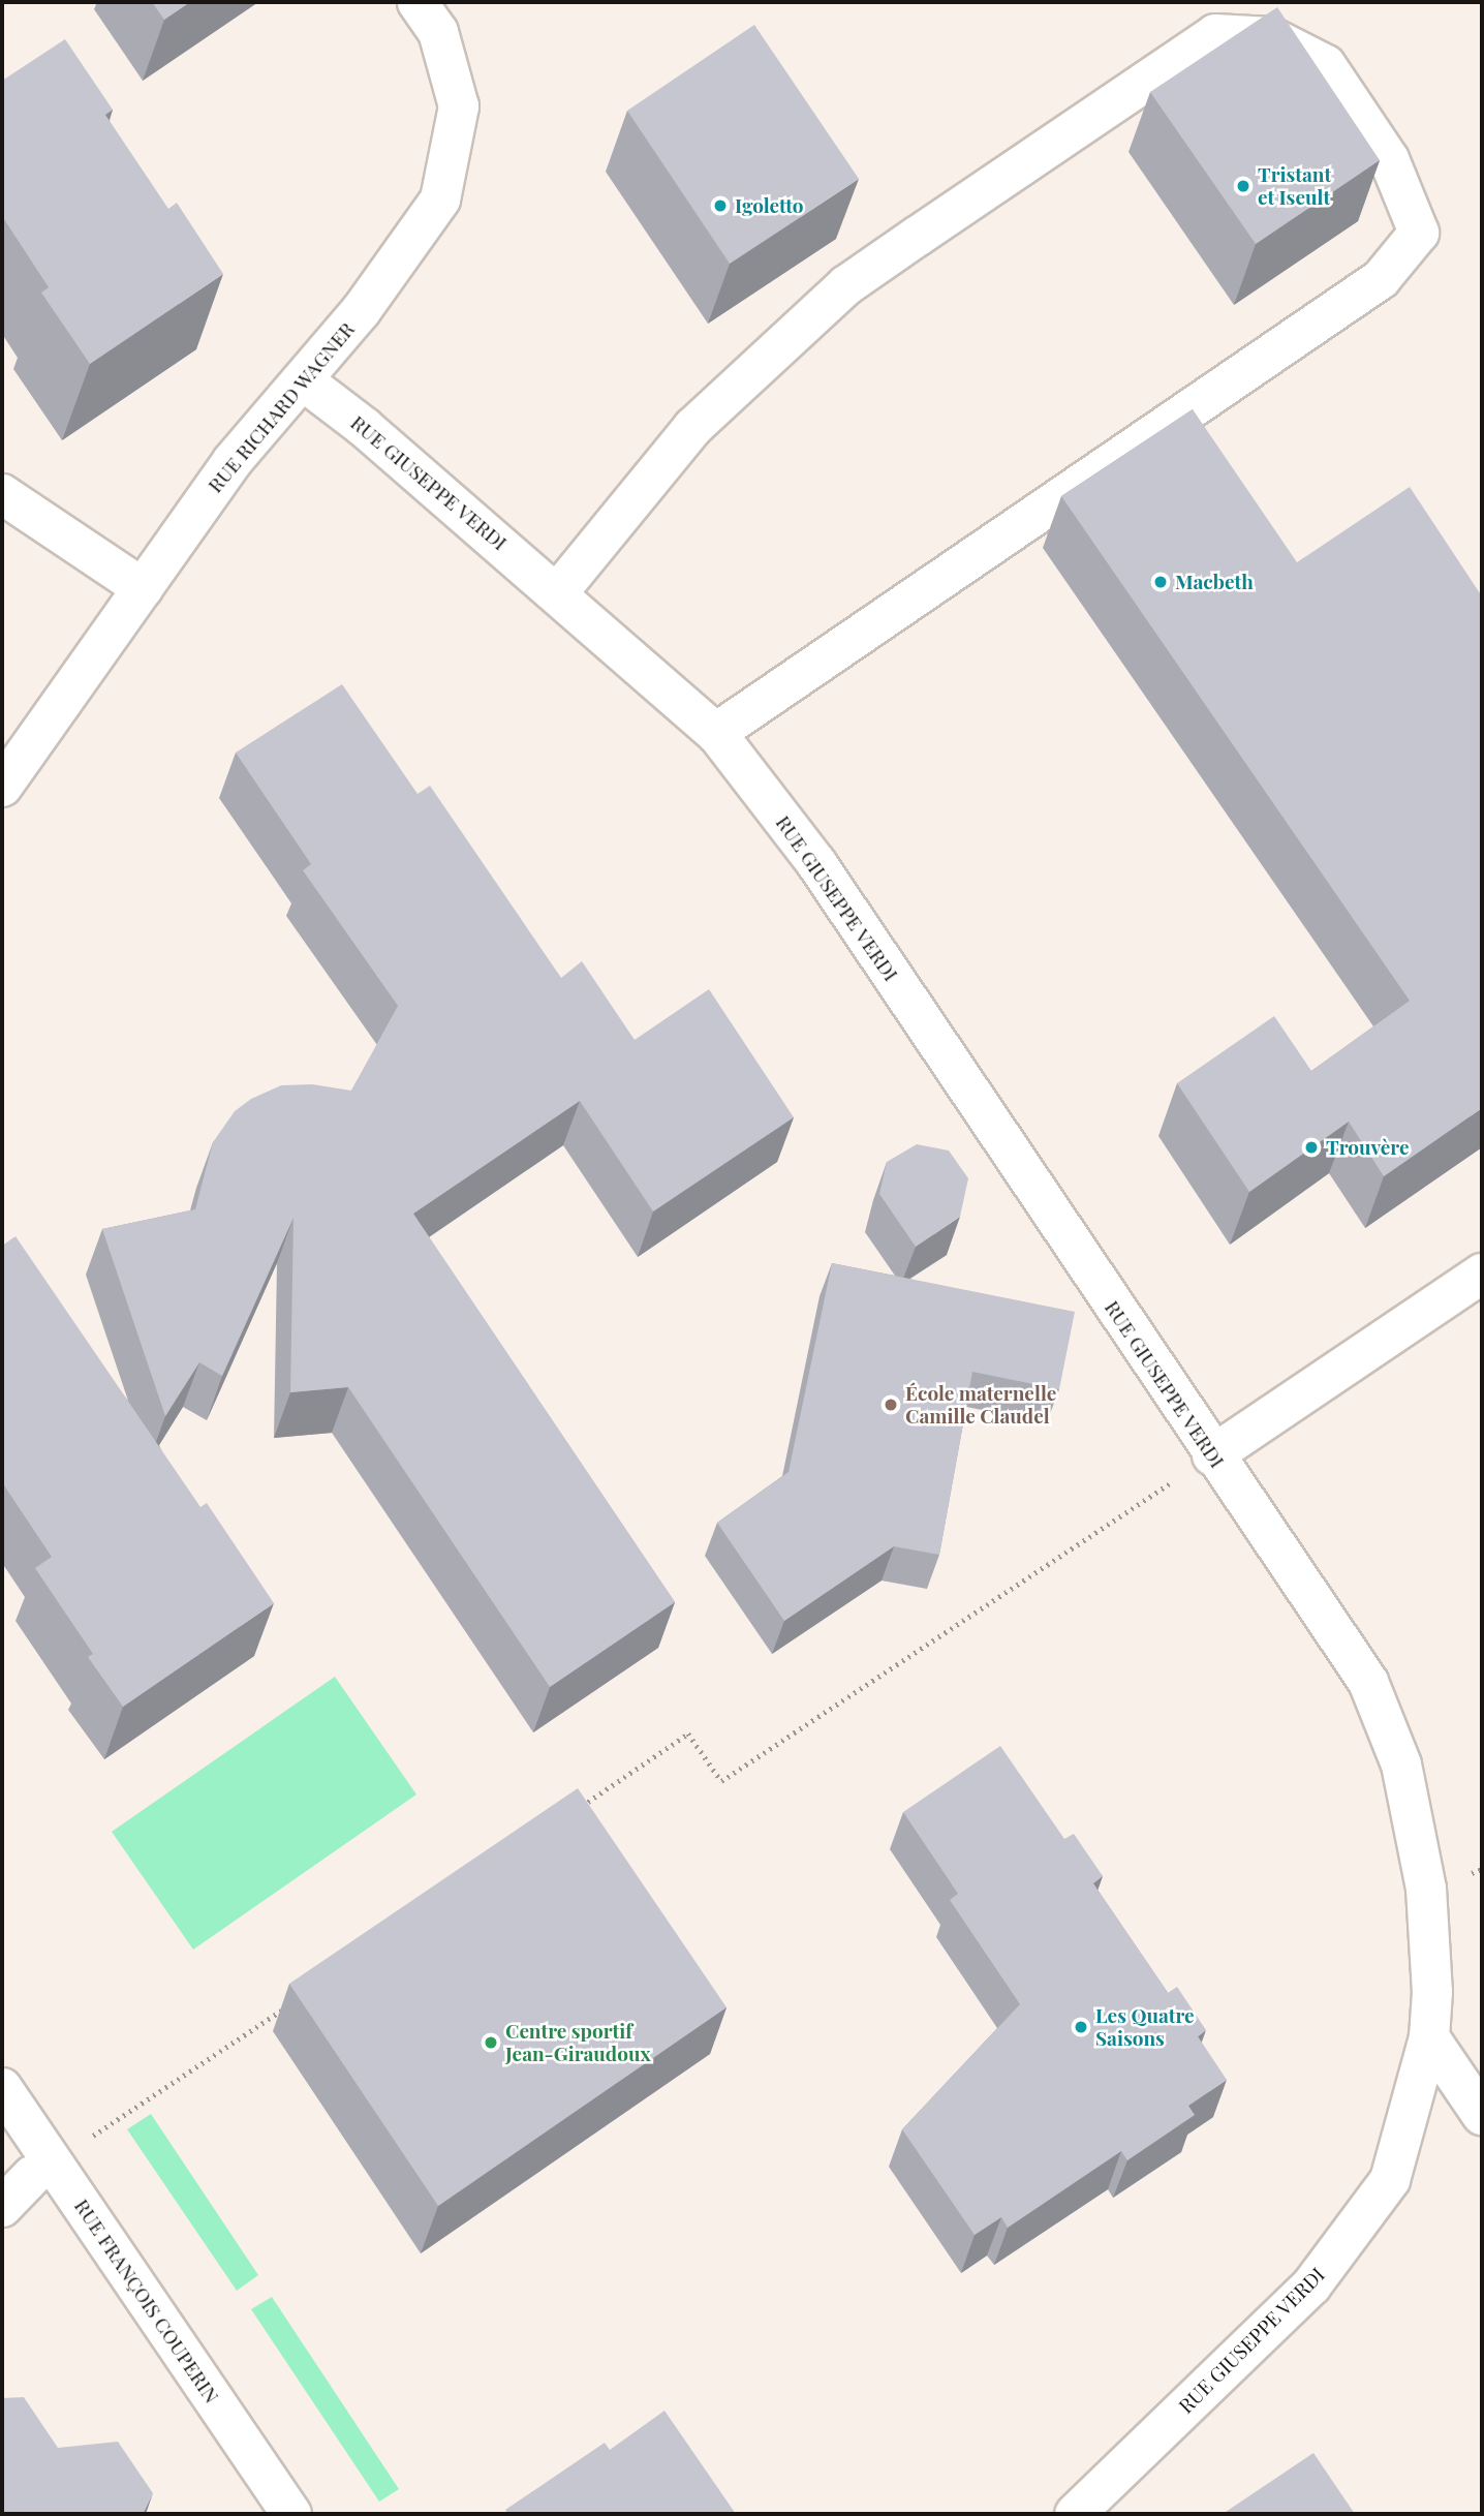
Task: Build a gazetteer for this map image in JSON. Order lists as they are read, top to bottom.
{
  "streets": {
    "street": ["RUE RICHARD WAGNER", "RUE GIUSEPPE VERDI", "RUE FRANÇOIS COUPERIN"]
  },
  "crossings": [
    ["RUE RICHARD WAGNER", "RUE GIUSEPPE VERDI"]
  ],
  "places": [
    "Tristant et Iseult",
    "Igoletto",
    "Macbeth",
    "Trouvère",
    "École maternelle Camille Claudel",
    "Les Quatre Saisons",
    "Centre sportif Jean-Giraudoux"
  ]
}
